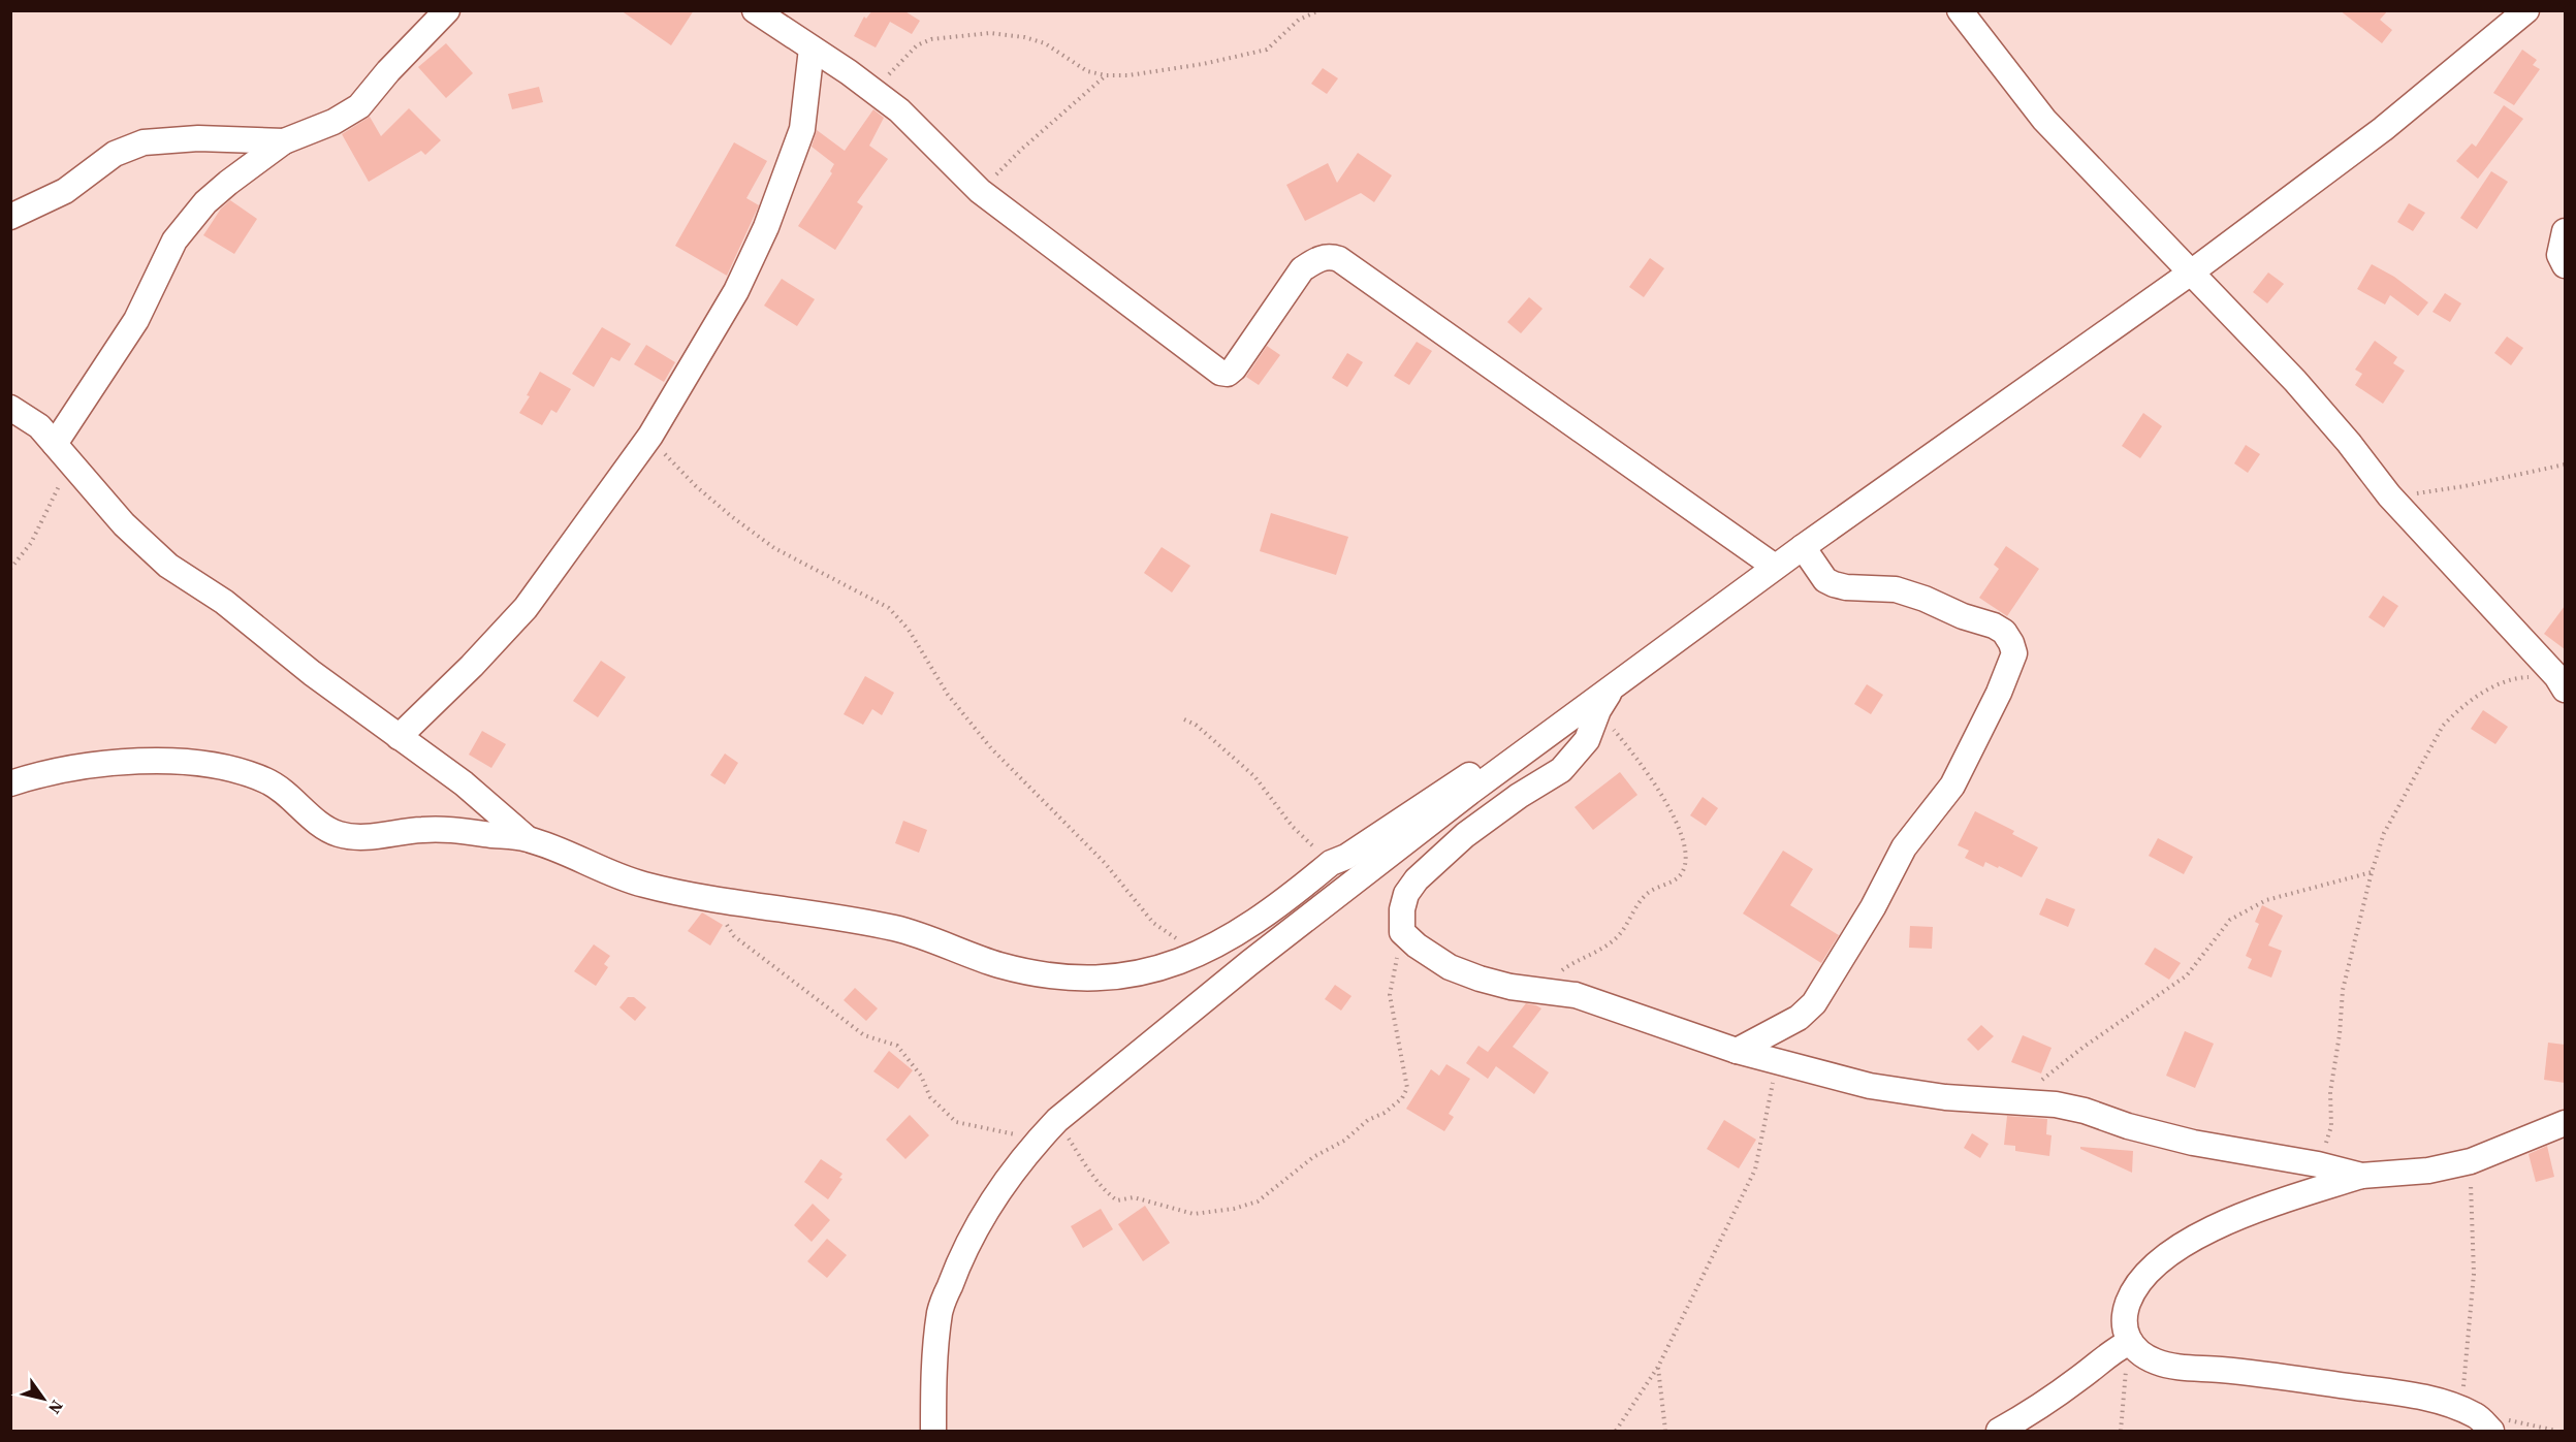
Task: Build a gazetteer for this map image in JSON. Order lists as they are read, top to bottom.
{
  "north": "bottom right"
}
